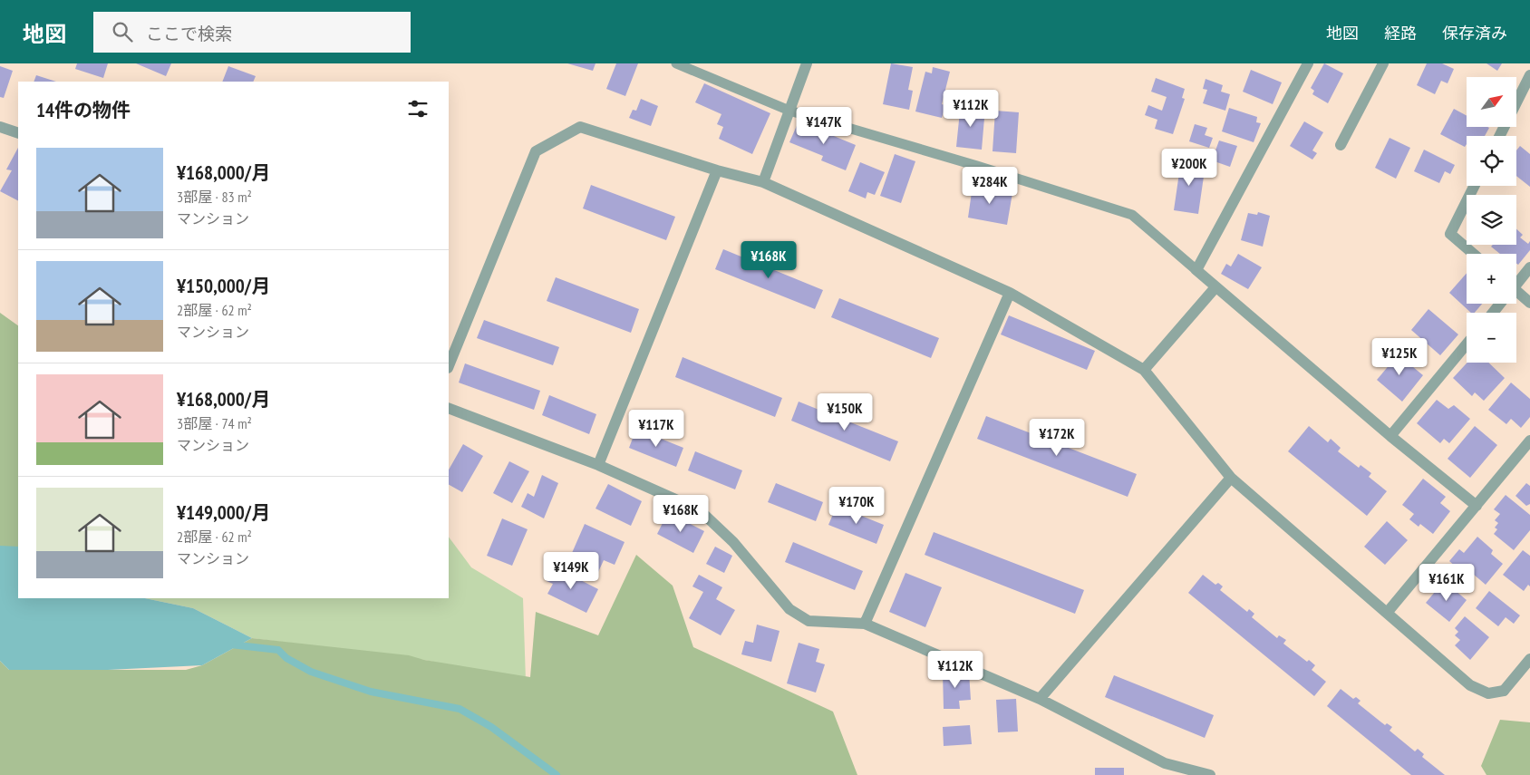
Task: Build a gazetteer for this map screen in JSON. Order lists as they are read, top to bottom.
{
  "north": "top right",
  "page": {
    "header": "地図",
    "search": "ここで検索",
    "nav": ["地図", "経路", "保存済み"],
    "map_buttons": ["+", "−"],
    "heading": "14件の物件",
    "price": [
      "¥112K",
      "¥147K",
      "¥200K",
      "¥284K",
      "¥168K",
      "¥125K",
      "¥150K",
      "¥117K",
      "¥172K",
      "¥170K",
      "¥168K",
      "¥149K",
      "¥161K",
      "¥112K"
    ],
    "list": [
      {
        "name": "¥168,000/月",
        "note": "3部屋 · 83 m² · マンション"
      },
      {
        "name": "¥150,000/月",
        "note": "2部屋 · 62 m² · マンション"
      },
      {
        "name": "¥168,000/月",
        "note": "3部屋 · 74 m² · マンション"
      },
      {
        "name": "¥149,000/月",
        "note": "2部屋 · 62 m² · マンション"
      }
    ]
  }
}
